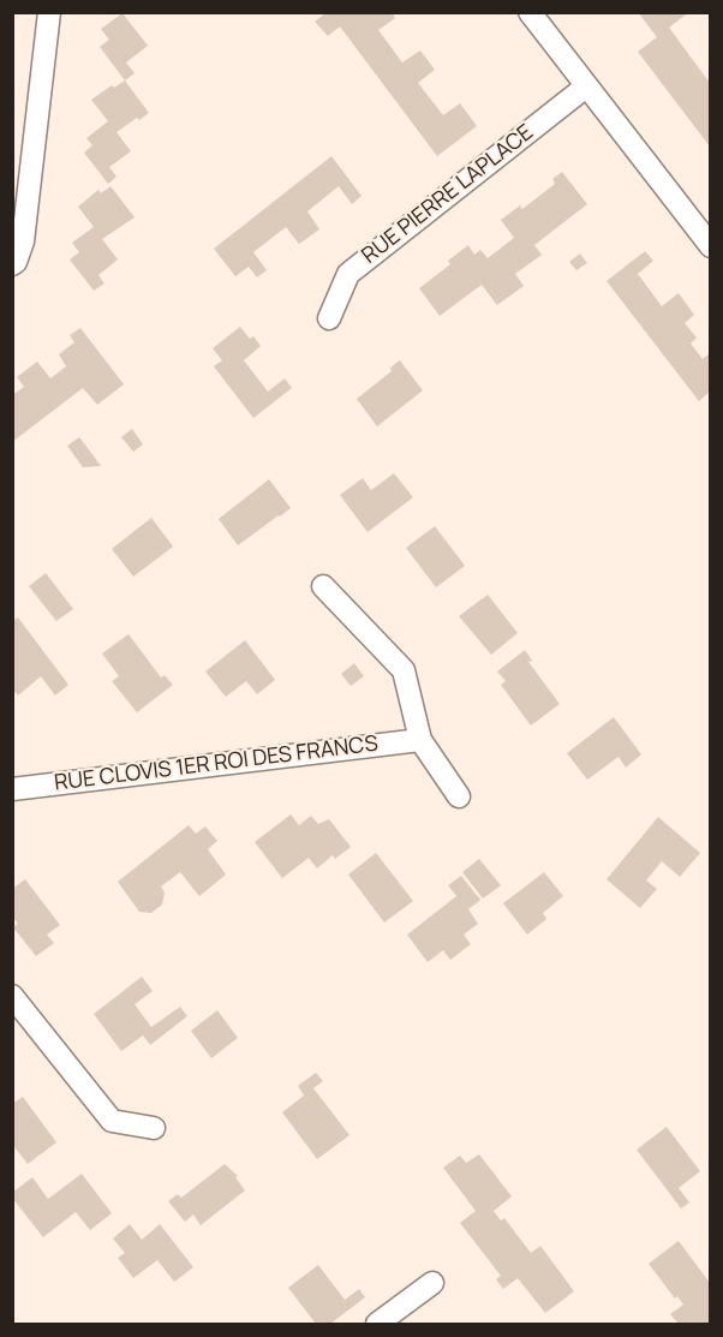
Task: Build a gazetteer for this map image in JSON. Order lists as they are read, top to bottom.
{
  "streets": {
    "street": ["RUE PIERRE LAPLACE", "RUE CLOVIS 1ER ROI DES FRANCS"]
  }
}
